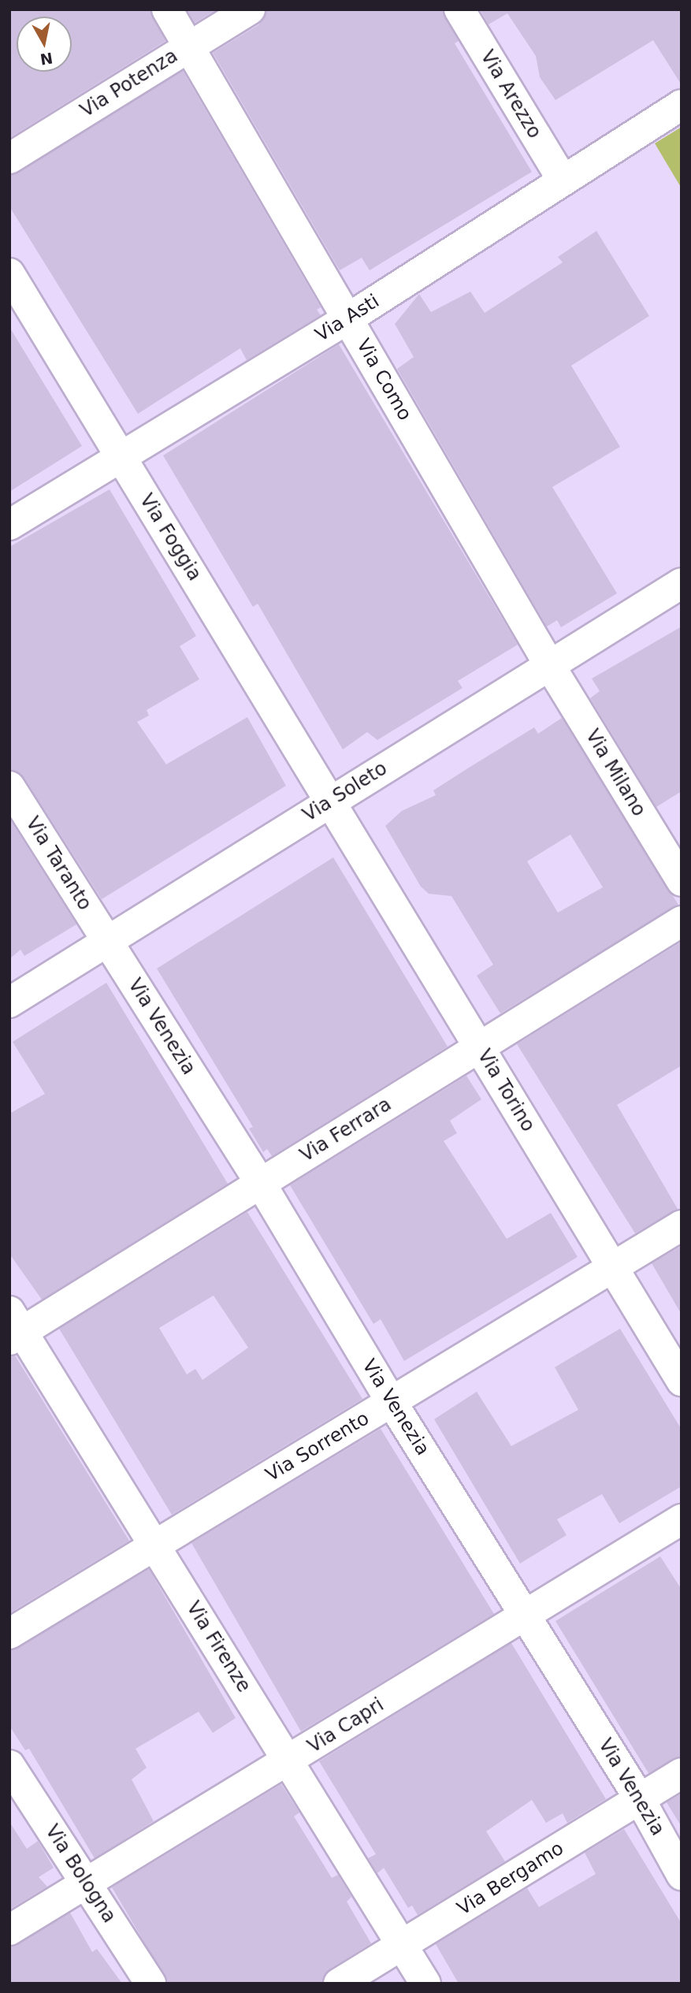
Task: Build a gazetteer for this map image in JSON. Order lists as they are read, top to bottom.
{
  "streets": {
    "street": [
      "Via Potenza",
      "Via Arezzo",
      "Via Asti",
      "Via Como",
      "Via Foggia",
      "Via Milano",
      "Via Soleto",
      "Via Taranto",
      "Via Venezia",
      "Via Torino",
      "Via Ferrara",
      "Via Sorrento",
      "Via Firenze",
      "Via Capri",
      "Via Bologna",
      "Via Bergamo"
    ]
  },
  "crossings": [
    ["Via Potenza", "Via Como"],
    ["Via Arezzo", "Via Asti"],
    ["Via Asti", "Via Como"],
    ["Via Asti", "Via Foggia"],
    ["Via Como", "Via Milano"],
    ["Via Como", "Via Soleto"],
    ["Via Foggia", "Via Soleto"],
    ["Via Foggia", "Via Torino"],
    ["Via Milano", "Via Soleto"],
    ["Via Soleto", "Via Taranto"],
    ["Via Soleto", "Via Venezia"],
    ["Via Soleto", "Via Torino"],
    ["Via Taranto", "Via Venezia"],
    ["Via Venezia", "Via Ferrara"],
    ["Via Venezia", "Via Sorrento"],
    ["Via Venezia", "Via Capri"],
    ["Via Venezia", "Via Bergamo"],
    ["Via Torino", "Via Ferrara"],
    ["Via Torino", "Via Sorrento"],
    ["Via Ferrara", "Via Firenze"],
    ["Via Sorrento", "Via Firenze"],
    ["Via Firenze", "Via Capri"],
    ["Via Firenze", "Via Bergamo"],
    ["Via Capri", "Via Bologna"]
  ],
  "north": "bottom"
}
